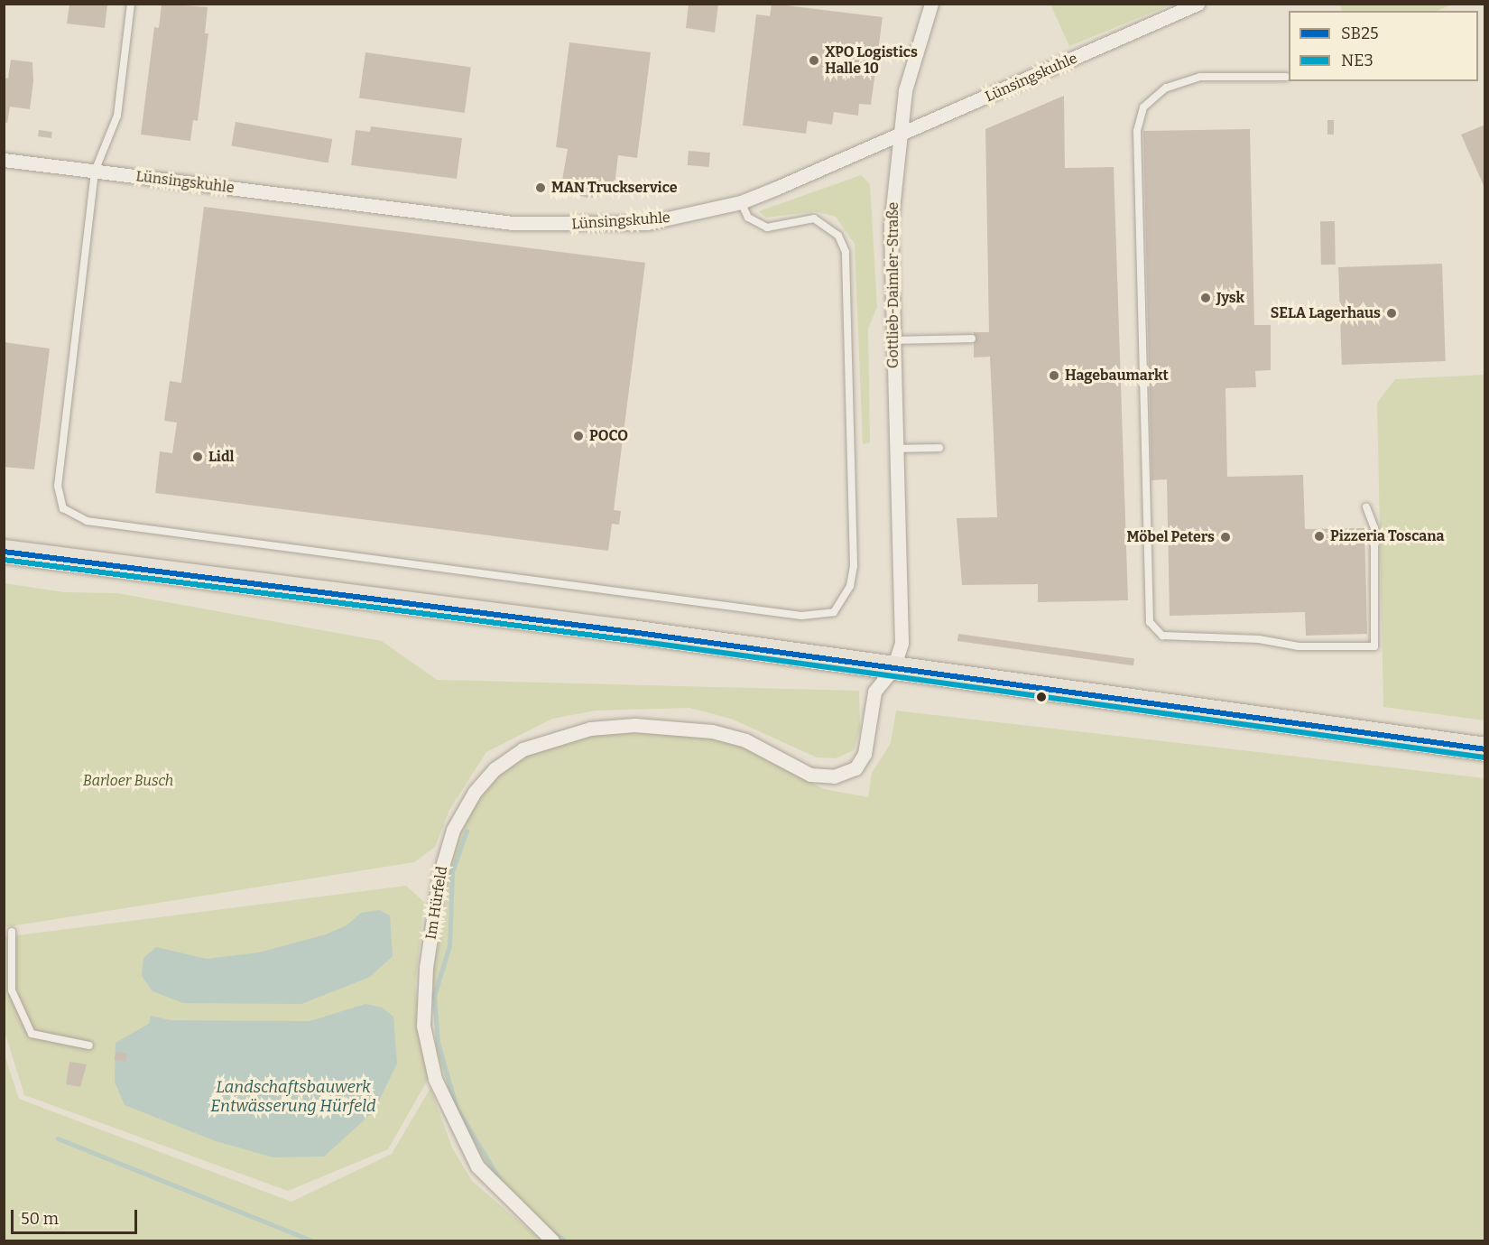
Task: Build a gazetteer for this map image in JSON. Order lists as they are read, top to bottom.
{
  "streets": {
    "street": ["Lünsingskuhle", "Gottlieb-Daimler-Straße", "Im Hürfeld"]
  },
  "crossings": [
    ["Lünsingskuhle", "Gottlieb-Daimler-Straße"],
    ["Gottlieb-Daimler-Straße", "Im Hürfeld"]
  ],
  "water": ["Landschaftsbauwerk Entwässerung Hürfeld"],
  "parks": ["Barloer Busch"],
  "places": [
    "XPO Logistics Halle 10",
    "MAN Truckservice",
    "Jysk",
    "SELA Lagerhaus",
    "Hagebaumarkt",
    "POCO",
    "Lidl",
    "Pizzeria Toscana",
    "Möbel Peters"
  ],
  "lines": ["transit line SB25", "transit line NE3"],
  "legend": ["SB25", "NE3"],
  "scale_bar": "50 m"
}
